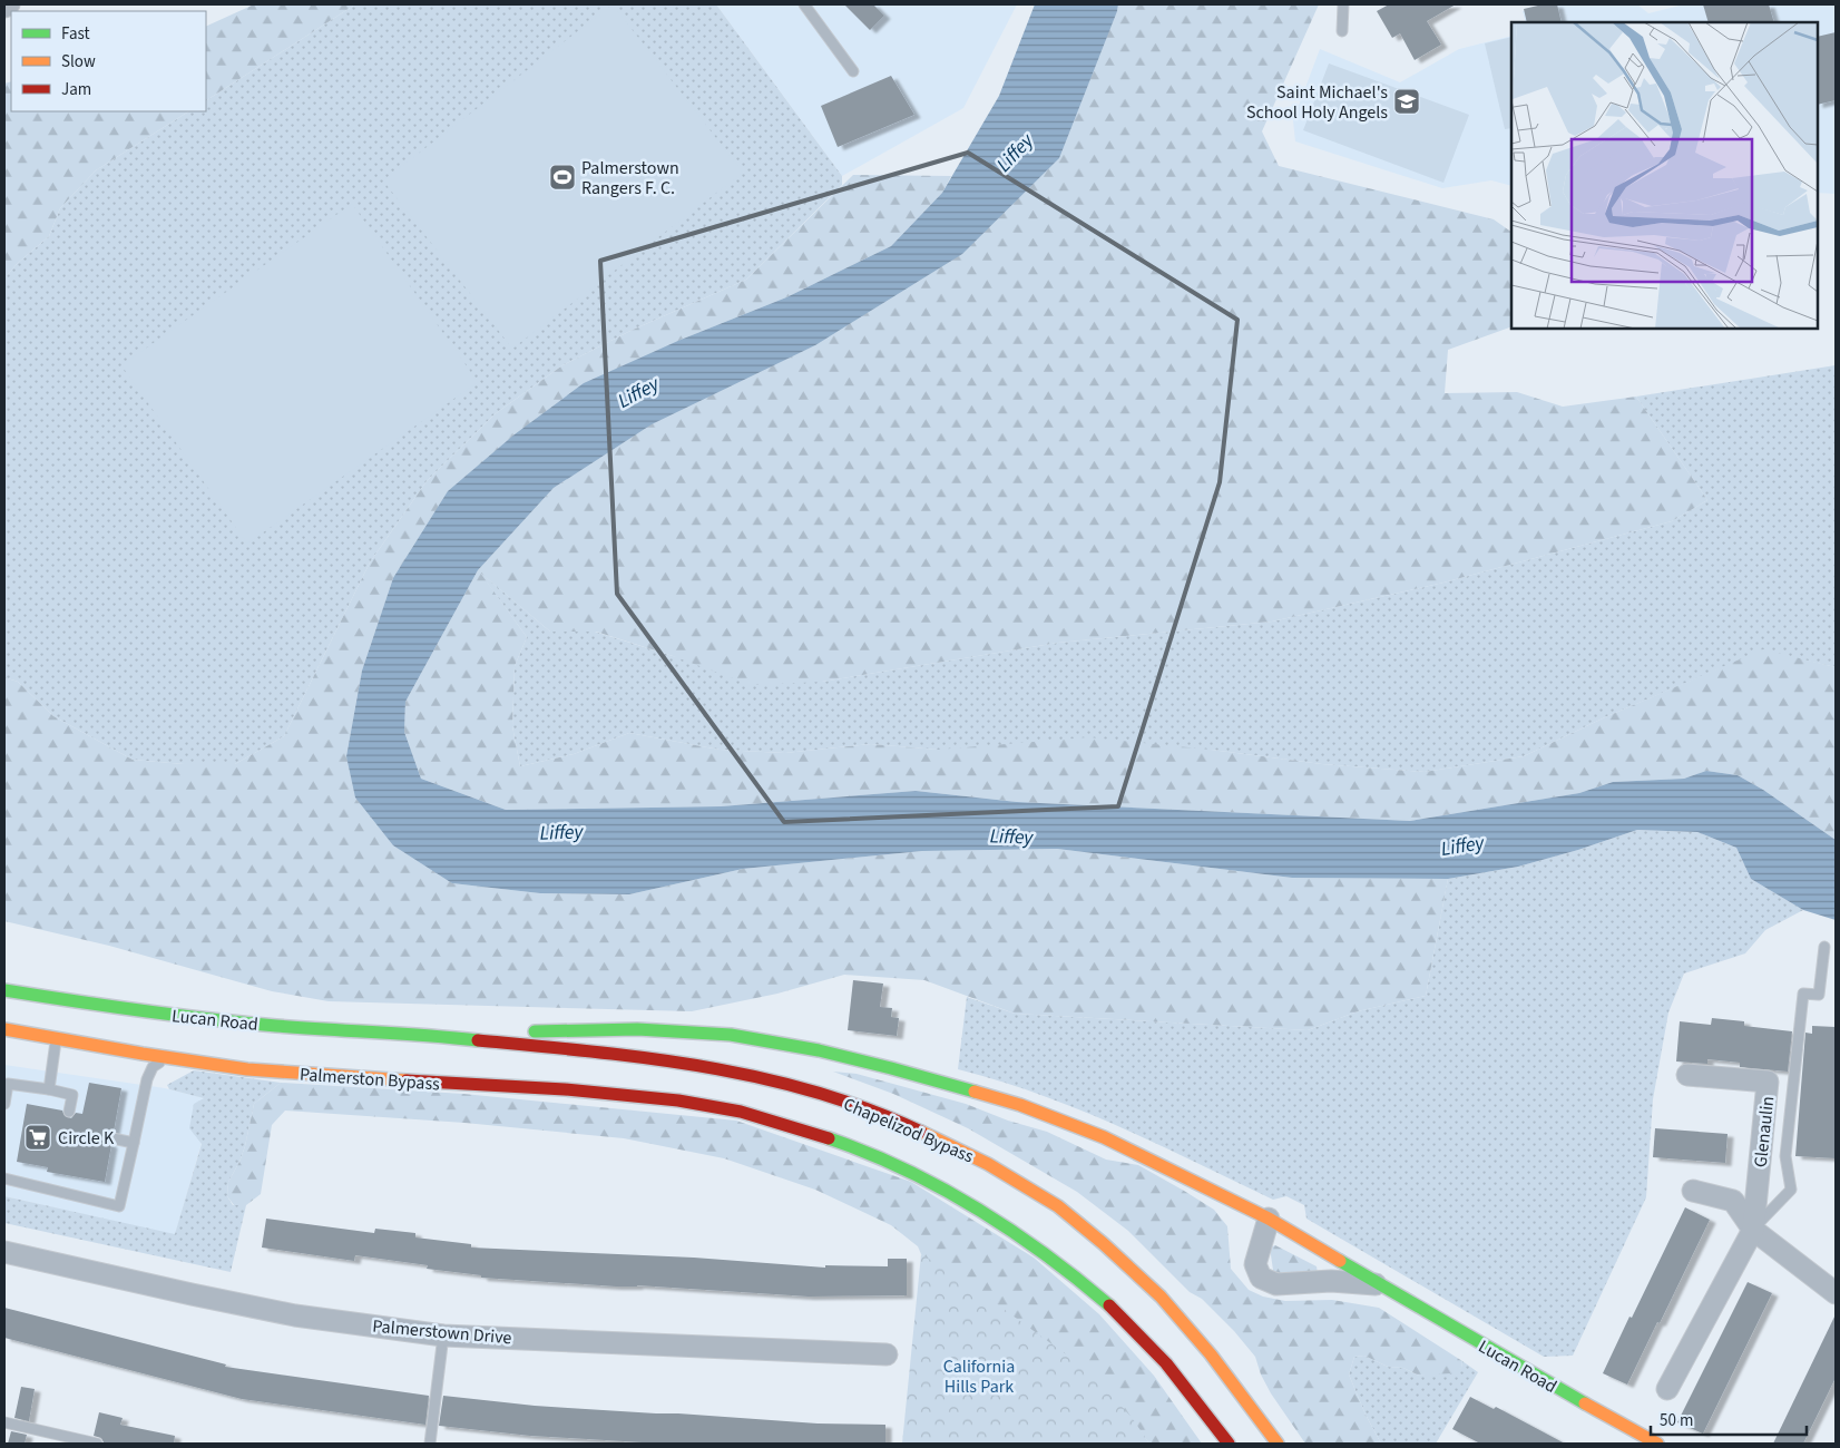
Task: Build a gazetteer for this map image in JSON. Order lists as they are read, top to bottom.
{
  "streets": {
    "main road": ["Lucan Road", "Palmerston Bypass", "Chapelizod Bypass"],
    "street": ["Glenaulin", "Palmerstown Drive"]
  },
  "crossings": [
    ["Lucan Road", "Chapelizod Bypass"],
    ["Palmerston Bypass", "Chapelizod Bypass"]
  ],
  "water": ["Liffey"],
  "parks": ["California Hills Park"],
  "places": {
    "school or university": ["Saint Michael's School Holy Angels"],
    "sports": ["Palmerstown Rangers F. C."],
    "supermarket": ["Circle K"]
  },
  "legend": ["Fast", "Slow", "Jam"],
  "scale_bar": "50 m"
}
